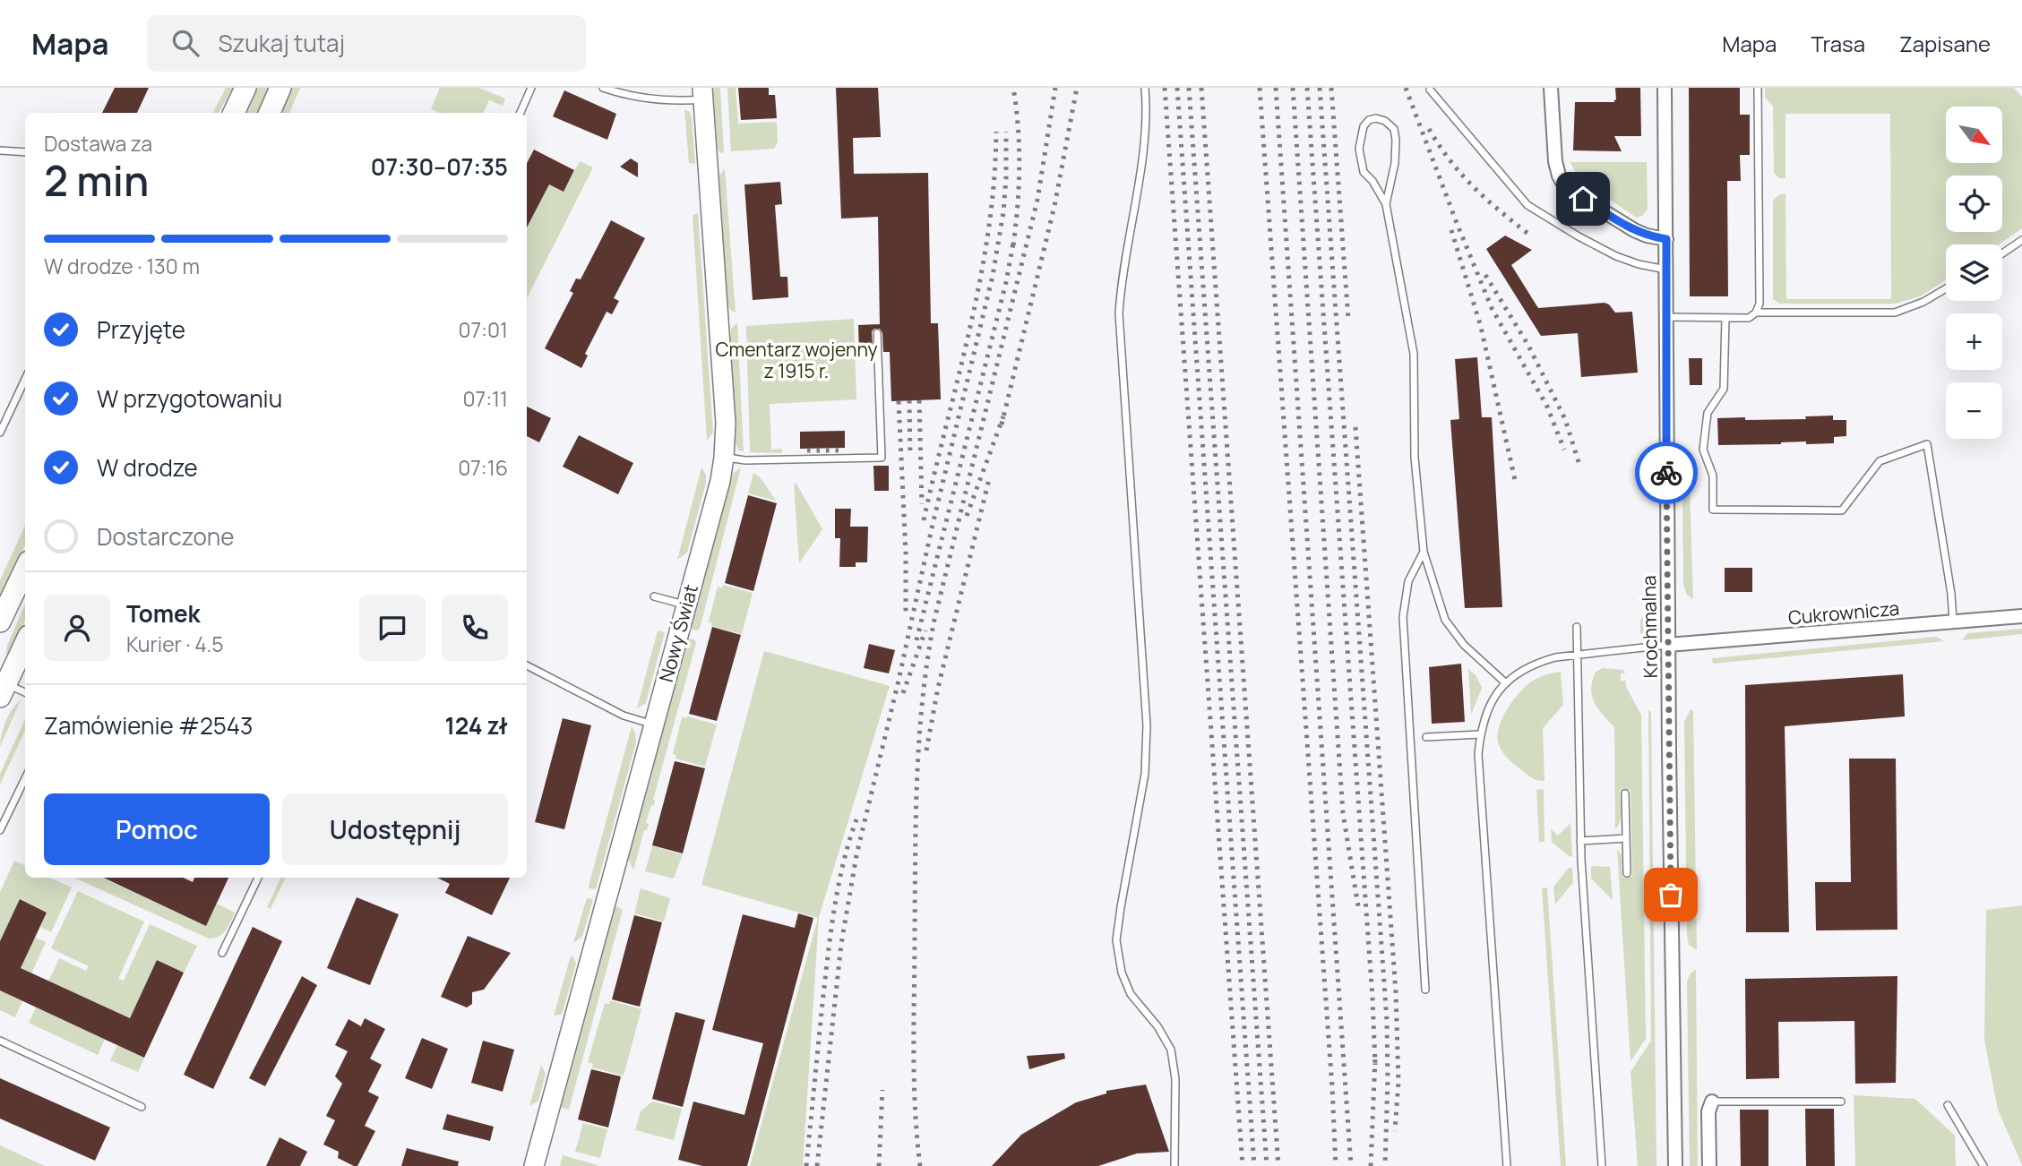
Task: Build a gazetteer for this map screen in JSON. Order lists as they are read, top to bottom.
{
  "streets": {
    "street": ["Cukrownicza", "Krochmalna", "Nowy Świat"]
  },
  "crossings": [
    ["Cukrownicza", "Krochmalna"]
  ],
  "parks": ["Cmentarz wojenny z 1915 r."],
  "north": "bottom right",
  "page": {
    "header": "Mapa",
    "search": "Szukaj tutaj",
    "nav": ["Mapa", "Trasa", "Zapisane"],
    "map_buttons": ["+", "−"],
    "heading": ["2 min", "Dostawa za", "07:30–07:35"],
    "panel": [
      "Tomek",
      "Kurier · 4.5",
      "Zamówienie #2543",
      "124 zł"
    ],
    "bar": "W drodze · 130 m",
    "list": [
      ["Przyjęte", "07:01"],
      ["W przygotowaniu", "07:11"],
      ["W drodze", "07:16"],
      "Dostarczone"
    ],
    "buttons": ["Pomoc", "Udostępnij"]
  }
}
